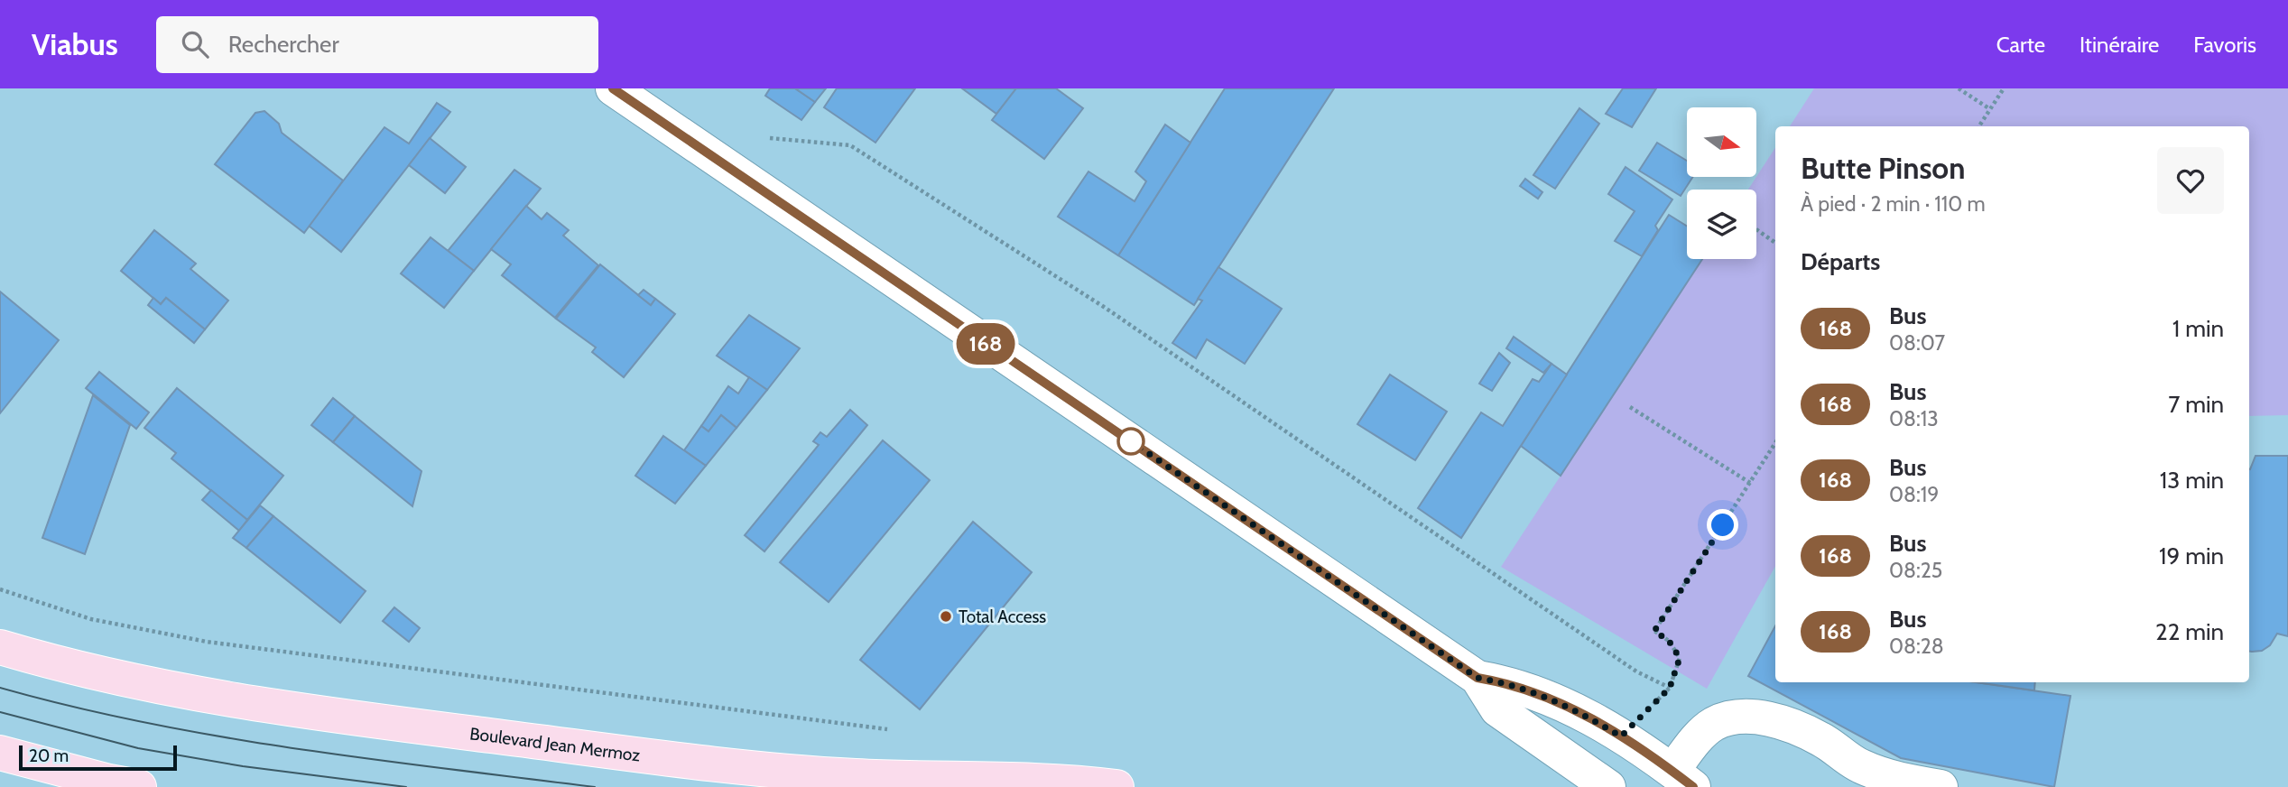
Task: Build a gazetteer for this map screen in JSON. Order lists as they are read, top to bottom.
{
  "streets": {
    "main road": ["Boulevard Jean Mermoz"]
  },
  "places": ["Total Access"],
  "lines": ["bus line 168"],
  "scale_bar": "20 m",
  "north": "right",
  "page": {
    "header": "Viabus",
    "search": "Rechercher",
    "nav": ["Carte", "Itinéraire", "Favoris"],
    "on_map": "168",
    "heading": [
      ["Butte Pinson", "À pied · 2 min · 110 m"],
      "Départs"
    ],
    "list": [
      {
        "mark": "168",
        "name": "Bus",
        "note": "08:07",
        "value": "1 min"
      },
      {
        "mark": "168",
        "name": "Bus",
        "note": "08:13",
        "value": "7 min"
      },
      {
        "mark": "168",
        "name": "Bus",
        "note": "08:19",
        "value": "13 min"
      },
      {
        "mark": "168",
        "name": "Bus",
        "note": "08:25",
        "value": "19 min"
      },
      {
        "mark": "168",
        "name": "Bus",
        "note": "08:28",
        "value": "22 min"
      }
    ],
    "scale": "20 m"
  }
}
